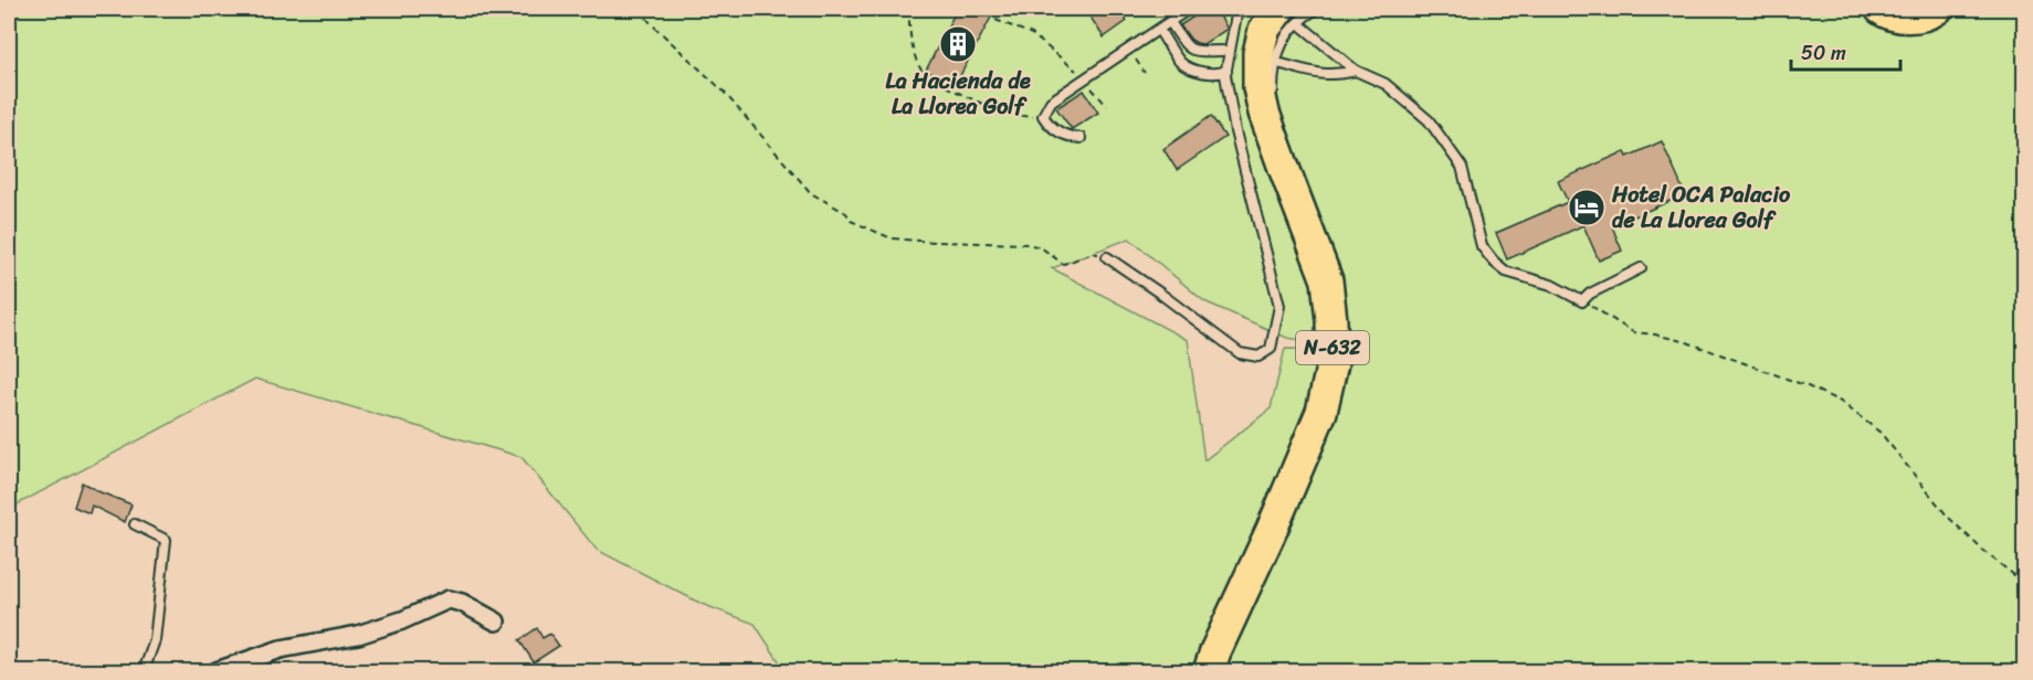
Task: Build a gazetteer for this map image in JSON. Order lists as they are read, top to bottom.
{
  "streets": {
    "highway": ["N-632"]
  },
  "places": {
    "building": ["La Hacienda de La Llorea Golf"],
    "hotel": ["Hotel OCA Palacio de La Llorea Golf"]
  },
  "scale_bar": "50 m"
}
